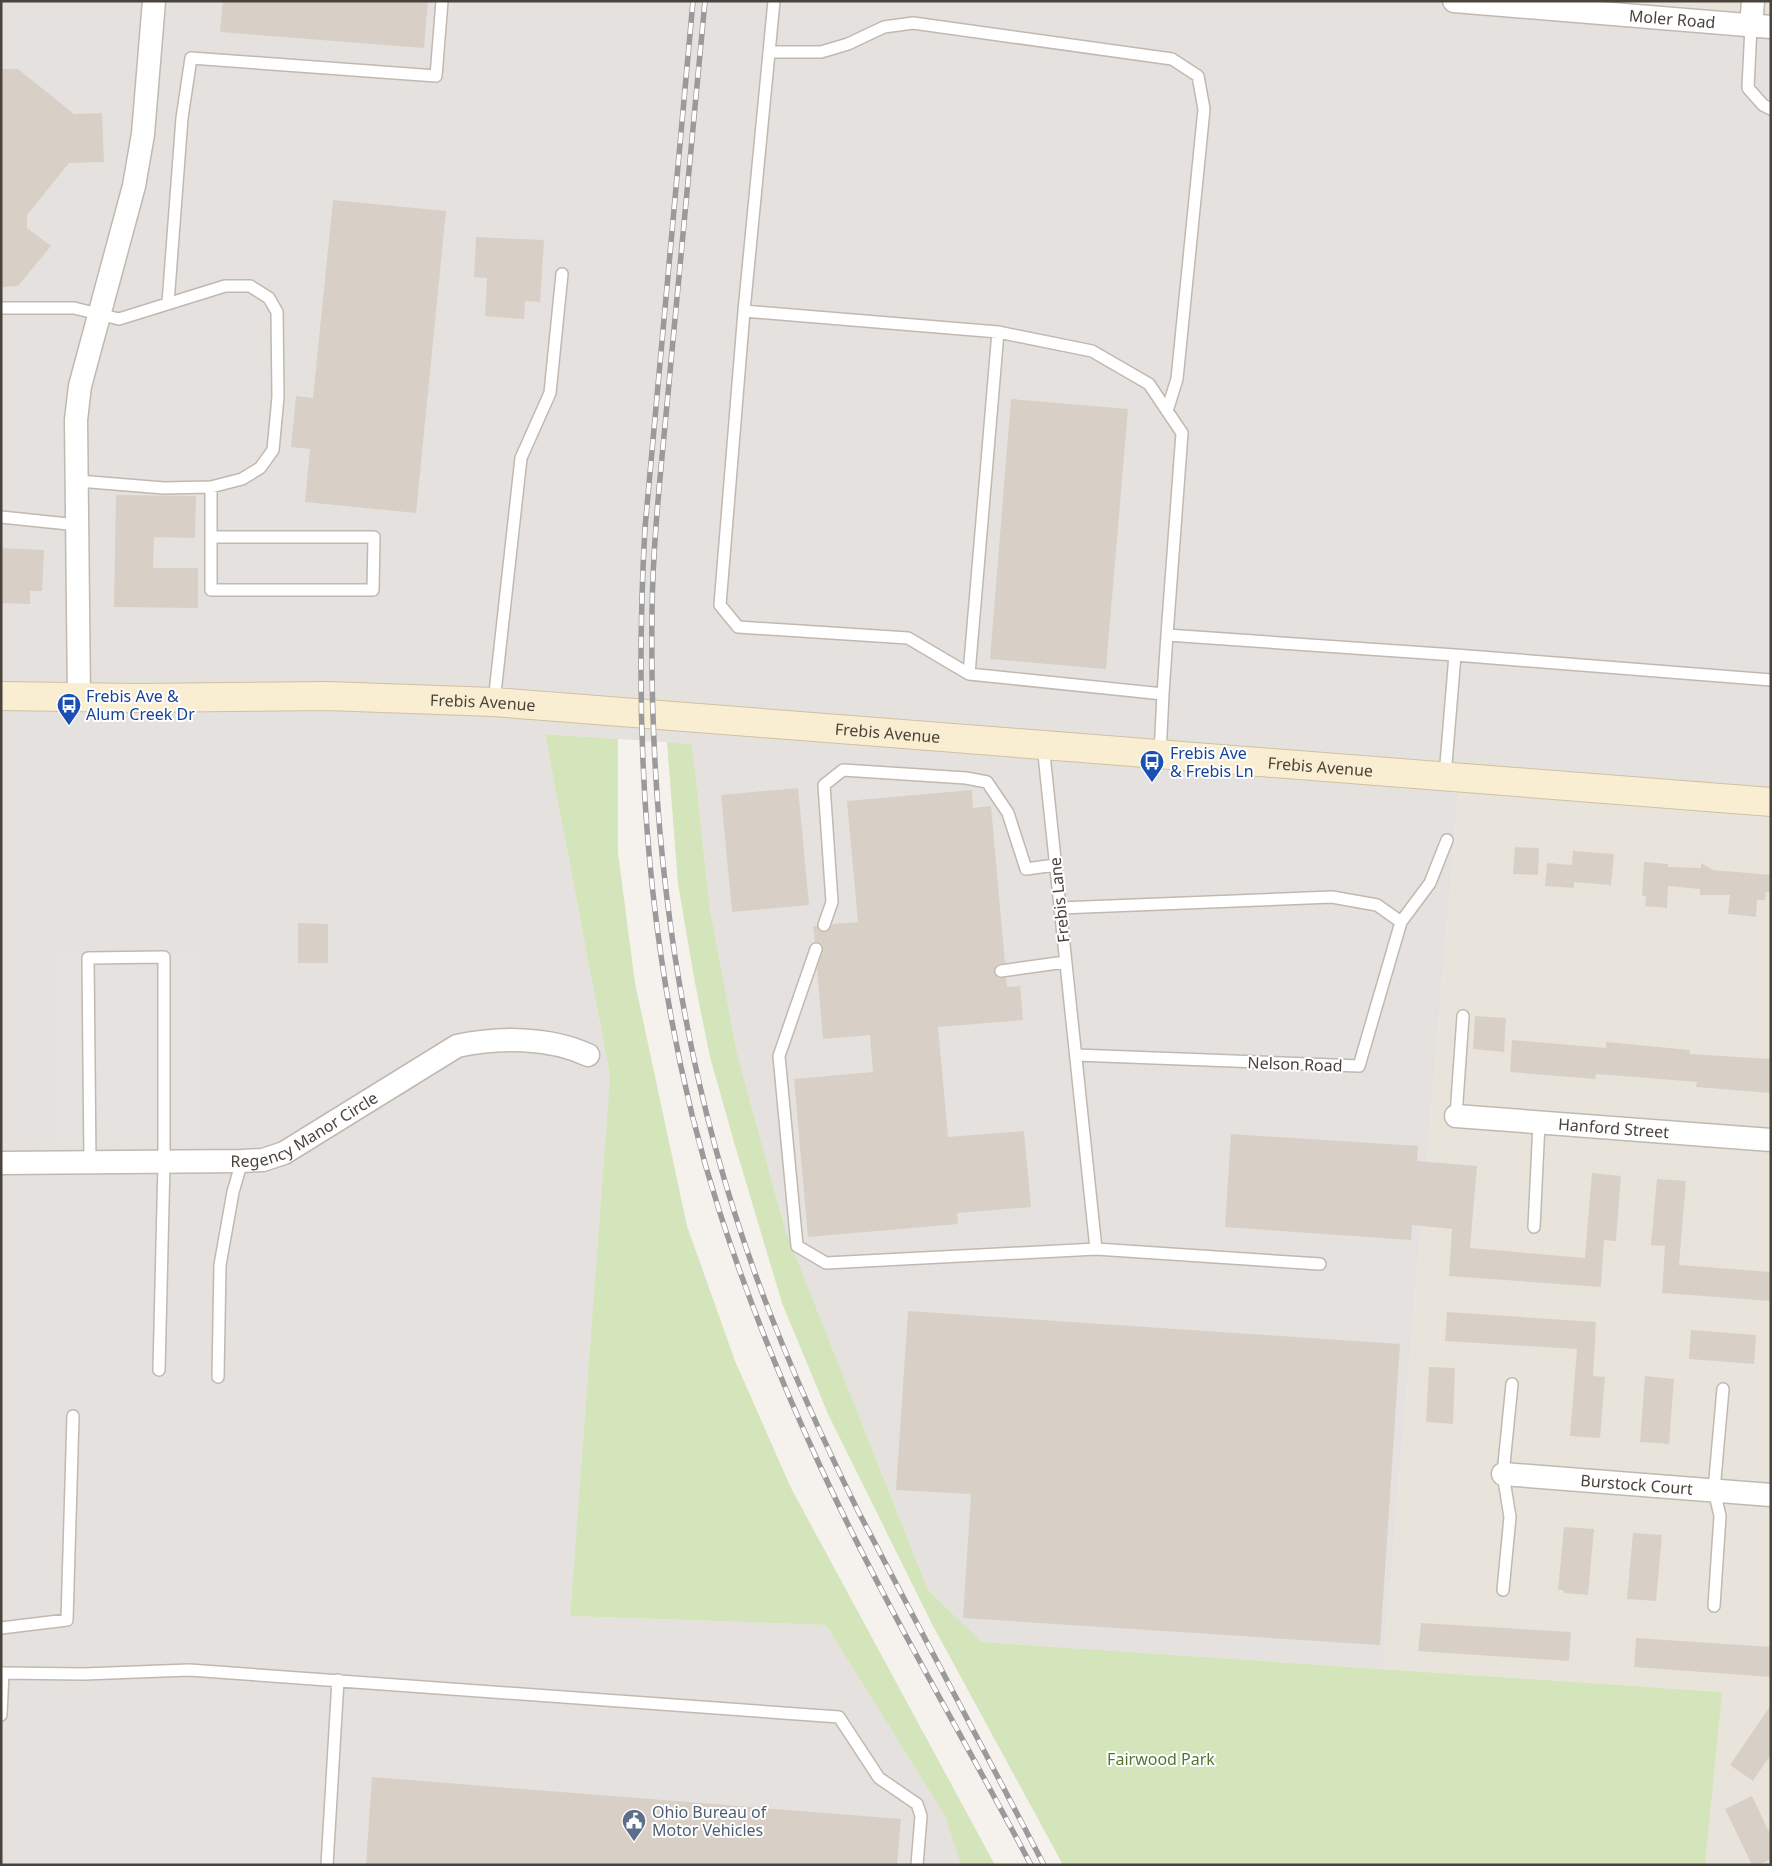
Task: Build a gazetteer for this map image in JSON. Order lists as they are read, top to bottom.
{
  "streets": {
    "main road": ["Frebis Avenue"],
    "street": [
      "Moler Road",
      "Regency Manor Circle",
      "Hanford Street",
      "Burstock Court"
    ],
    "lane": ["Frebis Lane", "Nelson Road"]
  },
  "crossings": [
    ["Frebis Avenue", "Frebis Lane"],
    ["Frebis Lane", "Nelson Road"]
  ],
  "parks": ["Fairwood Park"],
  "places": {
    "bus stop": ["Frebis Ave & Alum Creek Dr", "Frebis Ave & Frebis Ln"],
    "public building": ["Ohio Bureau of Motor Vehicles"]
  }
}
